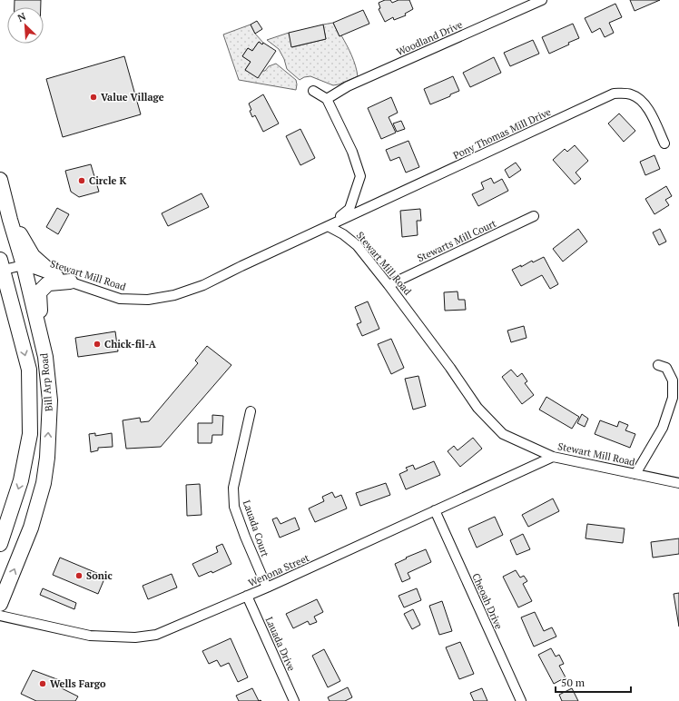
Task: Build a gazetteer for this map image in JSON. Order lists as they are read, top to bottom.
{
  "streets": {
    "main road": ["Bill Arp Road"],
    "street": [
      "Woodland Drive",
      "Pony Thomas Mill Drive",
      "Stewarts Mill Court",
      "Stewart Mill Road",
      "Lauada Court",
      "Wenona Street",
      "Cheoah Drive",
      "Lauada Drive"
    ]
  },
  "crossings": [
    ["Pony Thomas Mill Drive", "Stewart Mill Road"],
    ["Stewarts Mill Court", "Stewart Mill Road"],
    ["Stewart Mill Road", "Bill Arp Road"],
    ["Stewart Mill Road", "Wenona Street"],
    ["Lauada Court", "Wenona Street"],
    ["Wenona Street", "Cheoah Drive"],
    ["Wenona Street", "Lauada Drive"]
  ],
  "places": [
    "Value Village",
    "Circle K",
    "Chick-fil-A",
    "Sonic",
    "Wells Fargo"
  ],
  "scale_bar": "50 m",
  "north": "top left"
}
